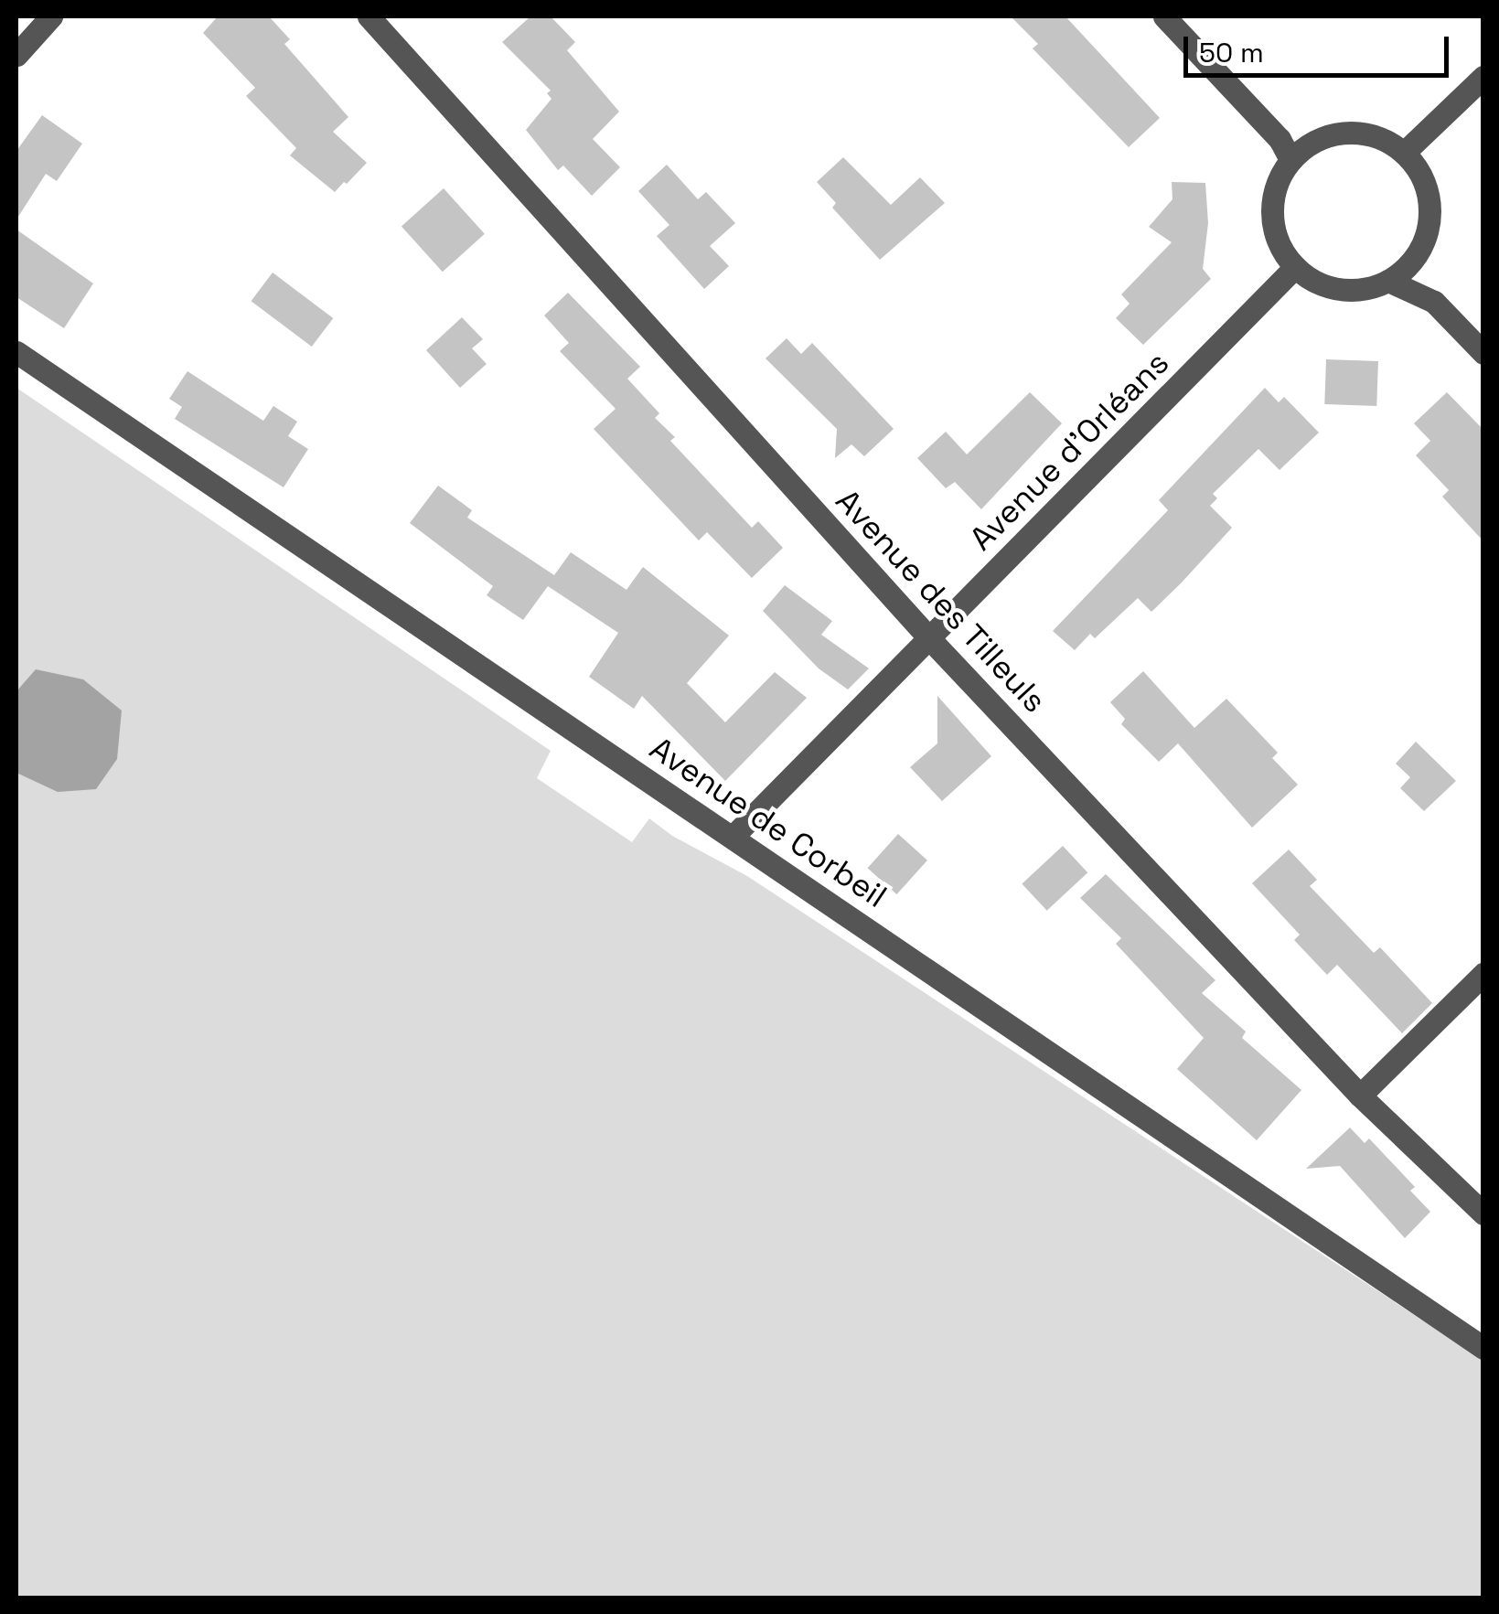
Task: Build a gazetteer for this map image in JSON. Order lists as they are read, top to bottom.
{
  "streets": {
    "street": ["Avenue d'Orléans", "Avenue des Tilleuls", "Avenue de Corbeil"]
  },
  "crossings": [
    ["Avenue d'Orléans", "Avenue des Tilleuls"],
    ["Avenue d'Orléans", "Avenue de Corbeil"]
  ],
  "scale_bar": "50 m"
}
